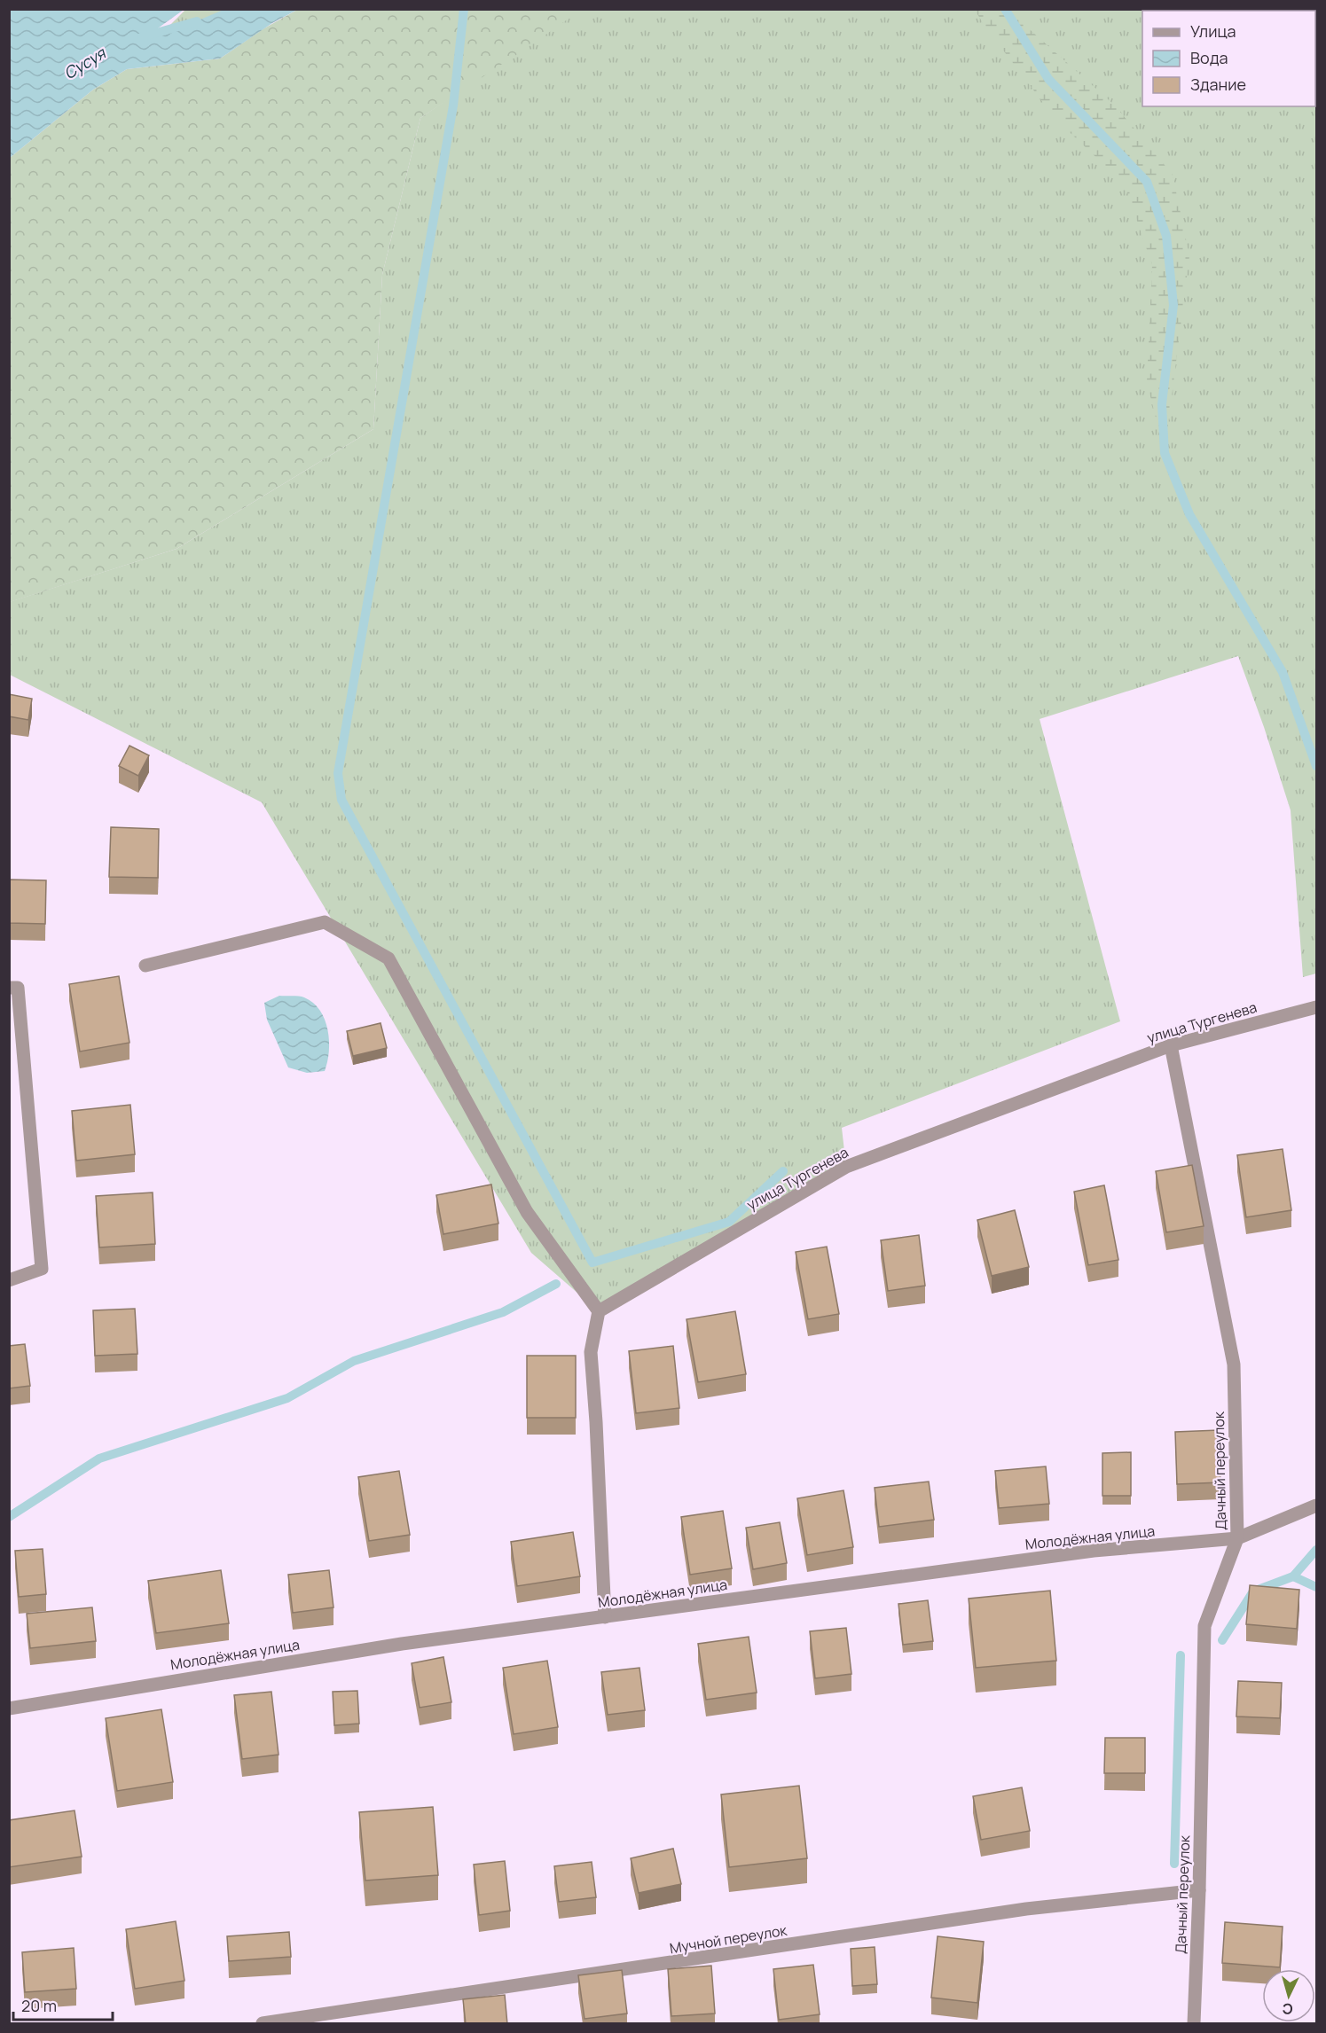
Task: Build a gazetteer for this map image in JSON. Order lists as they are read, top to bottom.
{
  "streets": {
    "street": [
      "улица Тургенева",
      "Дачный переулок",
      "Молодёжная улица",
      "Мучной переулок"
    ]
  },
  "crossings": [
    ["улица Тургенева", "Дачный переулок"],
    ["Дачный переулок", "Молодёжная улица"],
    ["Дачный переулок", "Мучной переулок"]
  ],
  "water": ["Сусуя"],
  "legend": ["Улица", "Вода", "Здание"],
  "scale_bar": "20 m",
  "north": "bottom"
}
